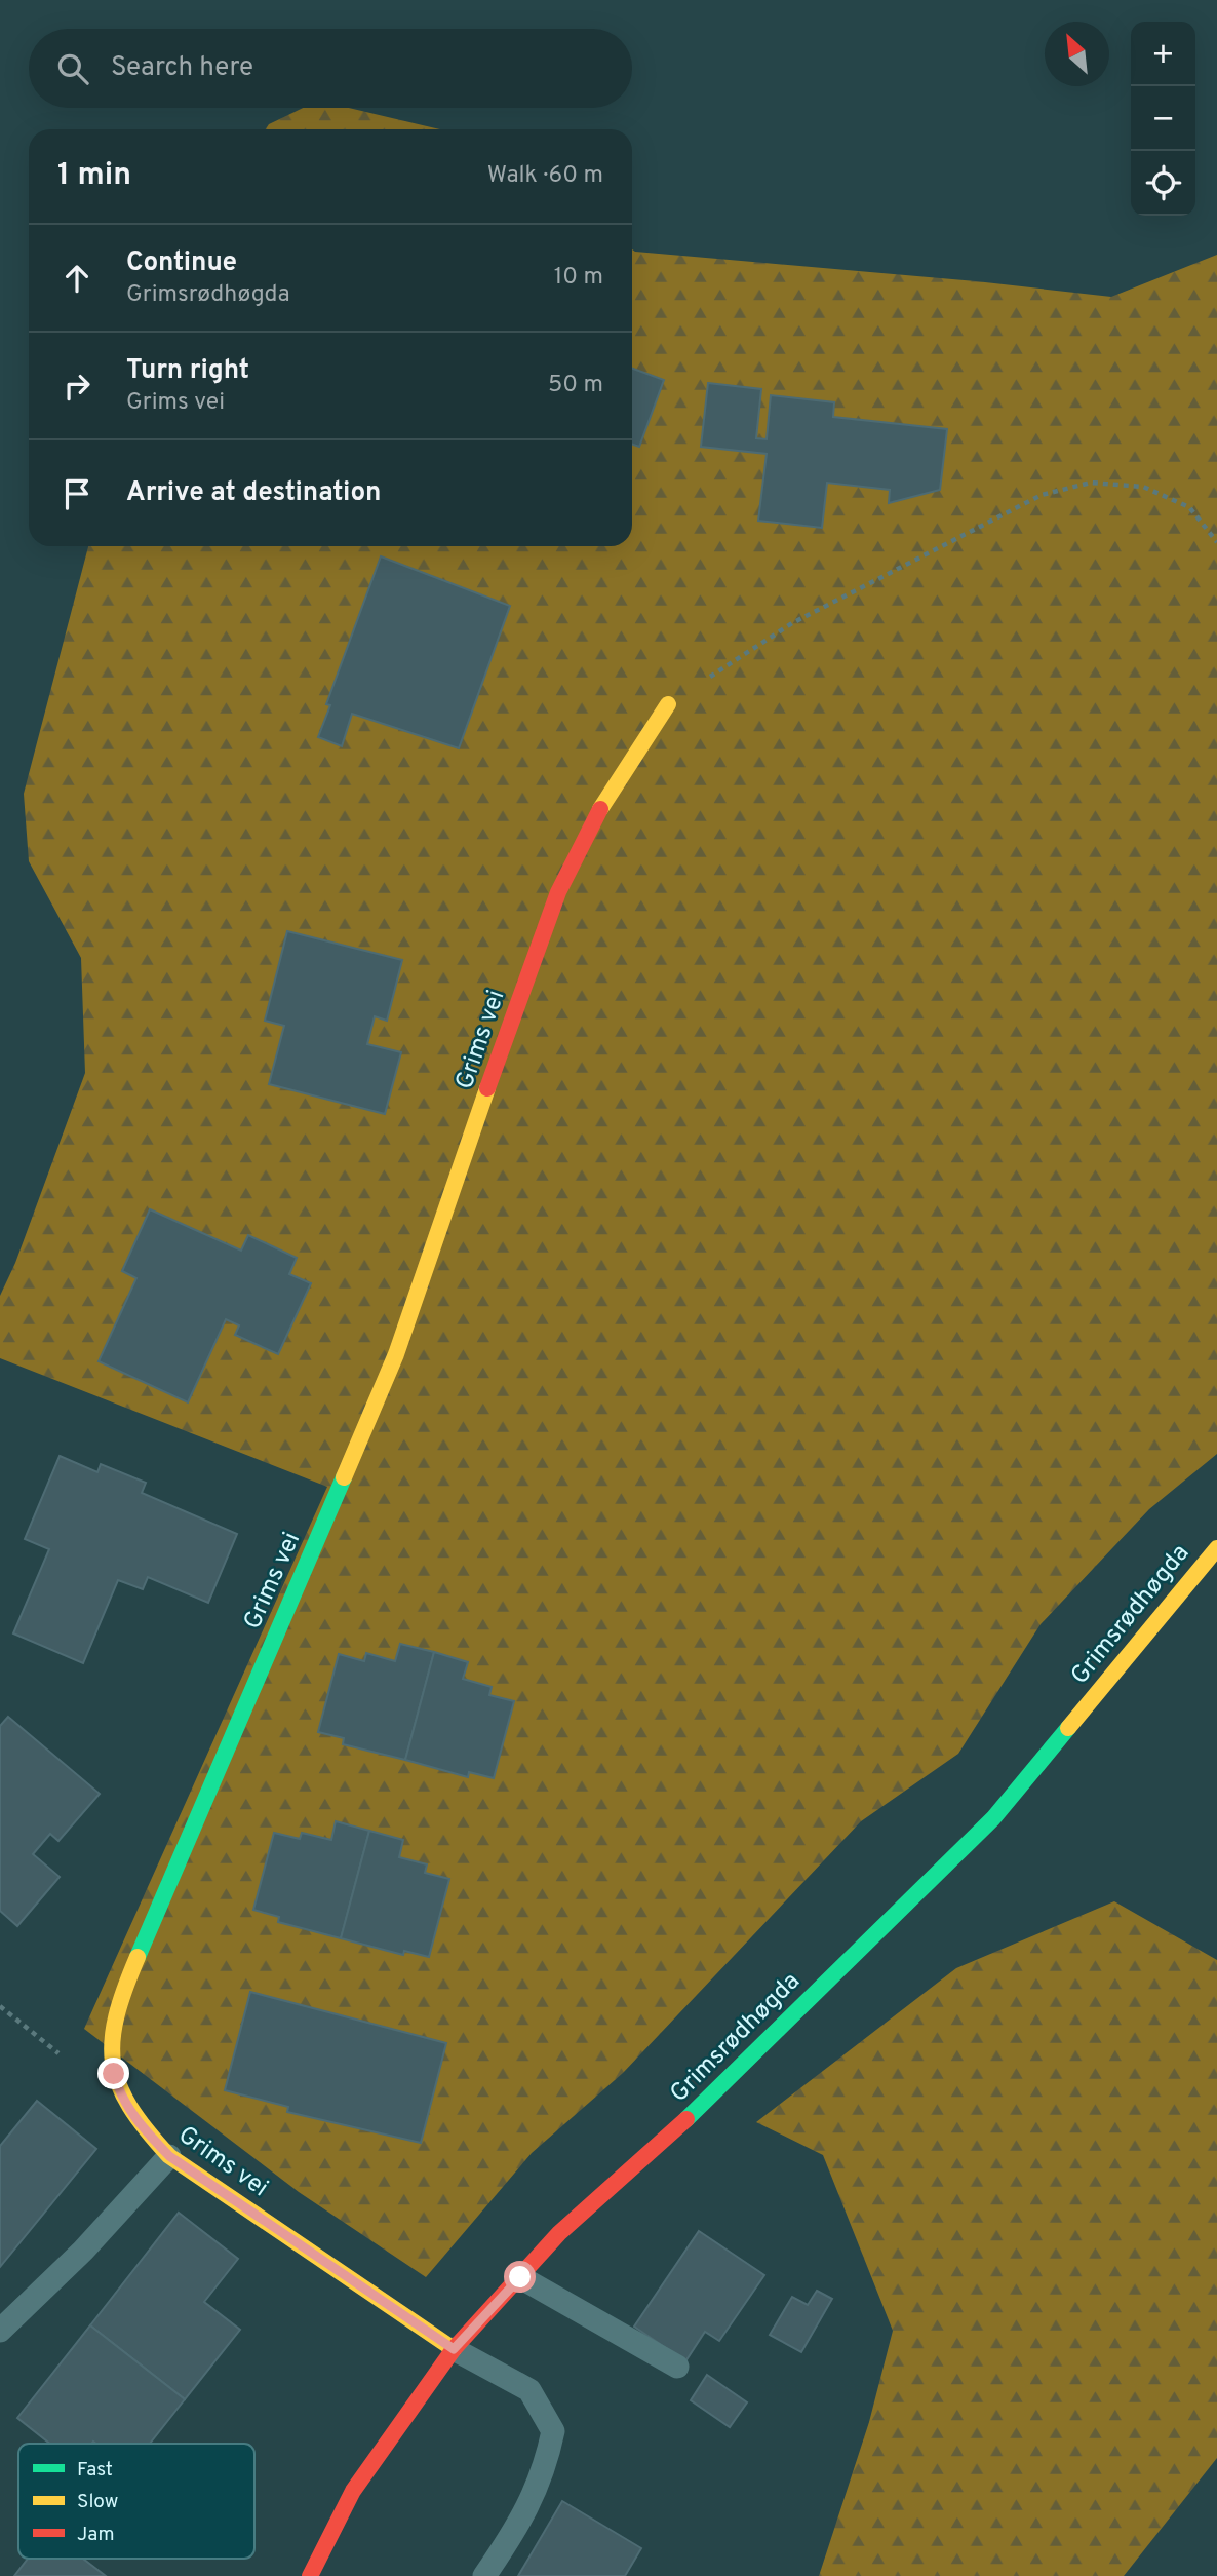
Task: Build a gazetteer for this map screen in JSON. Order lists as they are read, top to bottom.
{
  "streets": {
    "street": ["Grims vei", "Grimsrødhøgda"]
  },
  "crossings": [
    ["Grims vei", "Grimsrødhøgda"]
  ],
  "legend": ["Fast", "Slow", "Jam"],
  "north": "top left",
  "page": {
    "map_buttons": ["+", "−"],
    "search": "Search here",
    "heading": ["1 min", "Walk · 60 m"],
    "list": [
      ["Continue", "Grimsrødhøgda", "10 m"],
      ["Turn right", "Grims vei", "50 m"],
      "Arrive at destination"
    ]
  }
}
